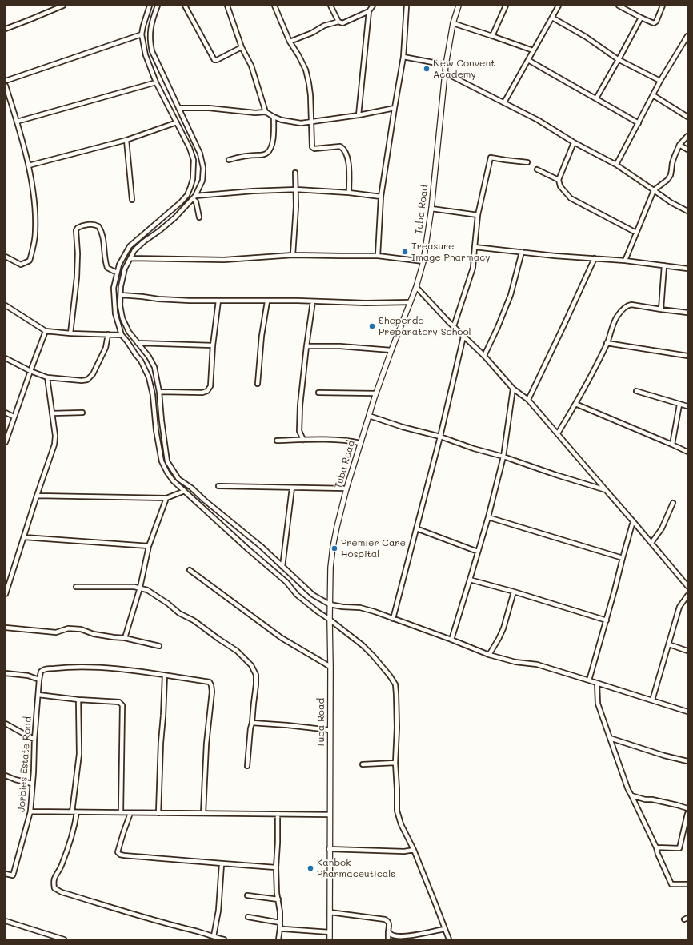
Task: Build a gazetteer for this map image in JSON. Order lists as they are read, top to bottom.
{
  "streets": {
    "street": ["Tuba Road", "Jorbies Estate Road"]
  },
  "places": [
    "New Convent Academy",
    "Treasure Image Pharmacy",
    "Sheperdo Preparatory School",
    "Premier Care Hospital",
    "Kanbok Pharmaceuticals"
  ]
}
